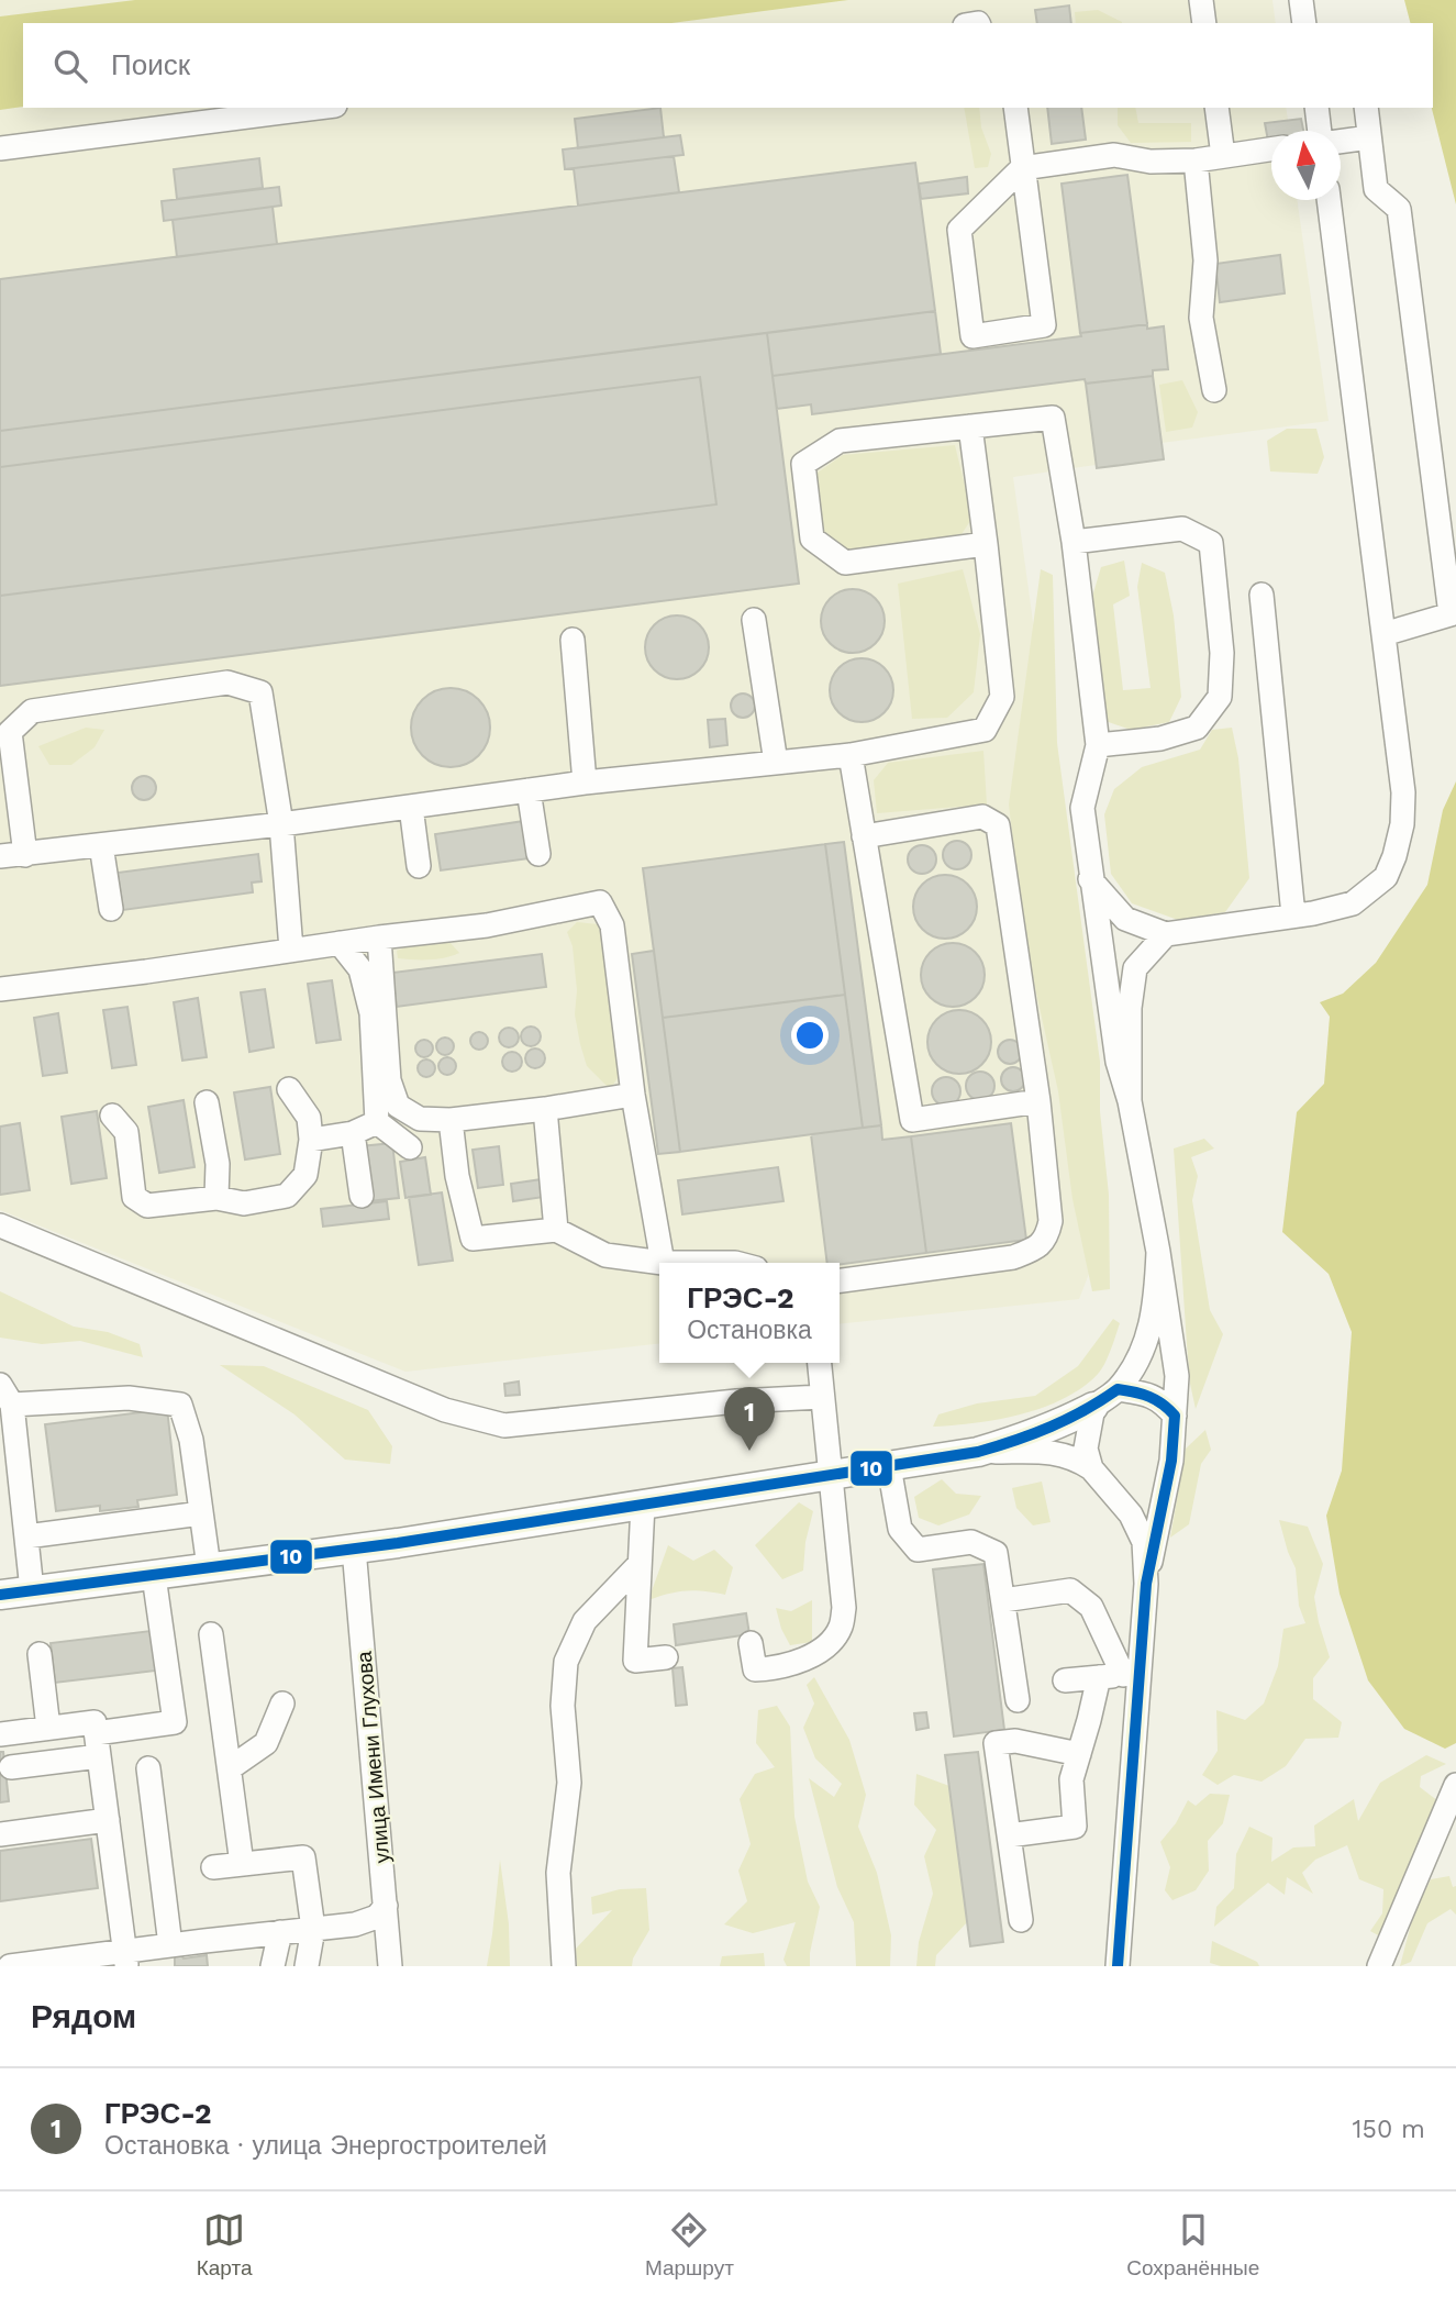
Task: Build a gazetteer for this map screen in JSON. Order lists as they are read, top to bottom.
{
  "streets": {
    "street": ["улица Имени Глухова"]
  },
  "lines": ["transit line 10"],
  "north": "top",
  "page": {
    "search": "Поиск",
    "popup": ["ГРЭС-2", "Остановка"],
    "pins": "1",
    "heading": "Рядом",
    "list": [
      {
        "mark": "1",
        "name": "ГРЭС-2",
        "note": "Остановка · улица Энергостроителей",
        "value": "150 m"
      }
    ],
    "nav": ["Карта", "Маршрут", "Сохранённые"]
  }
}
